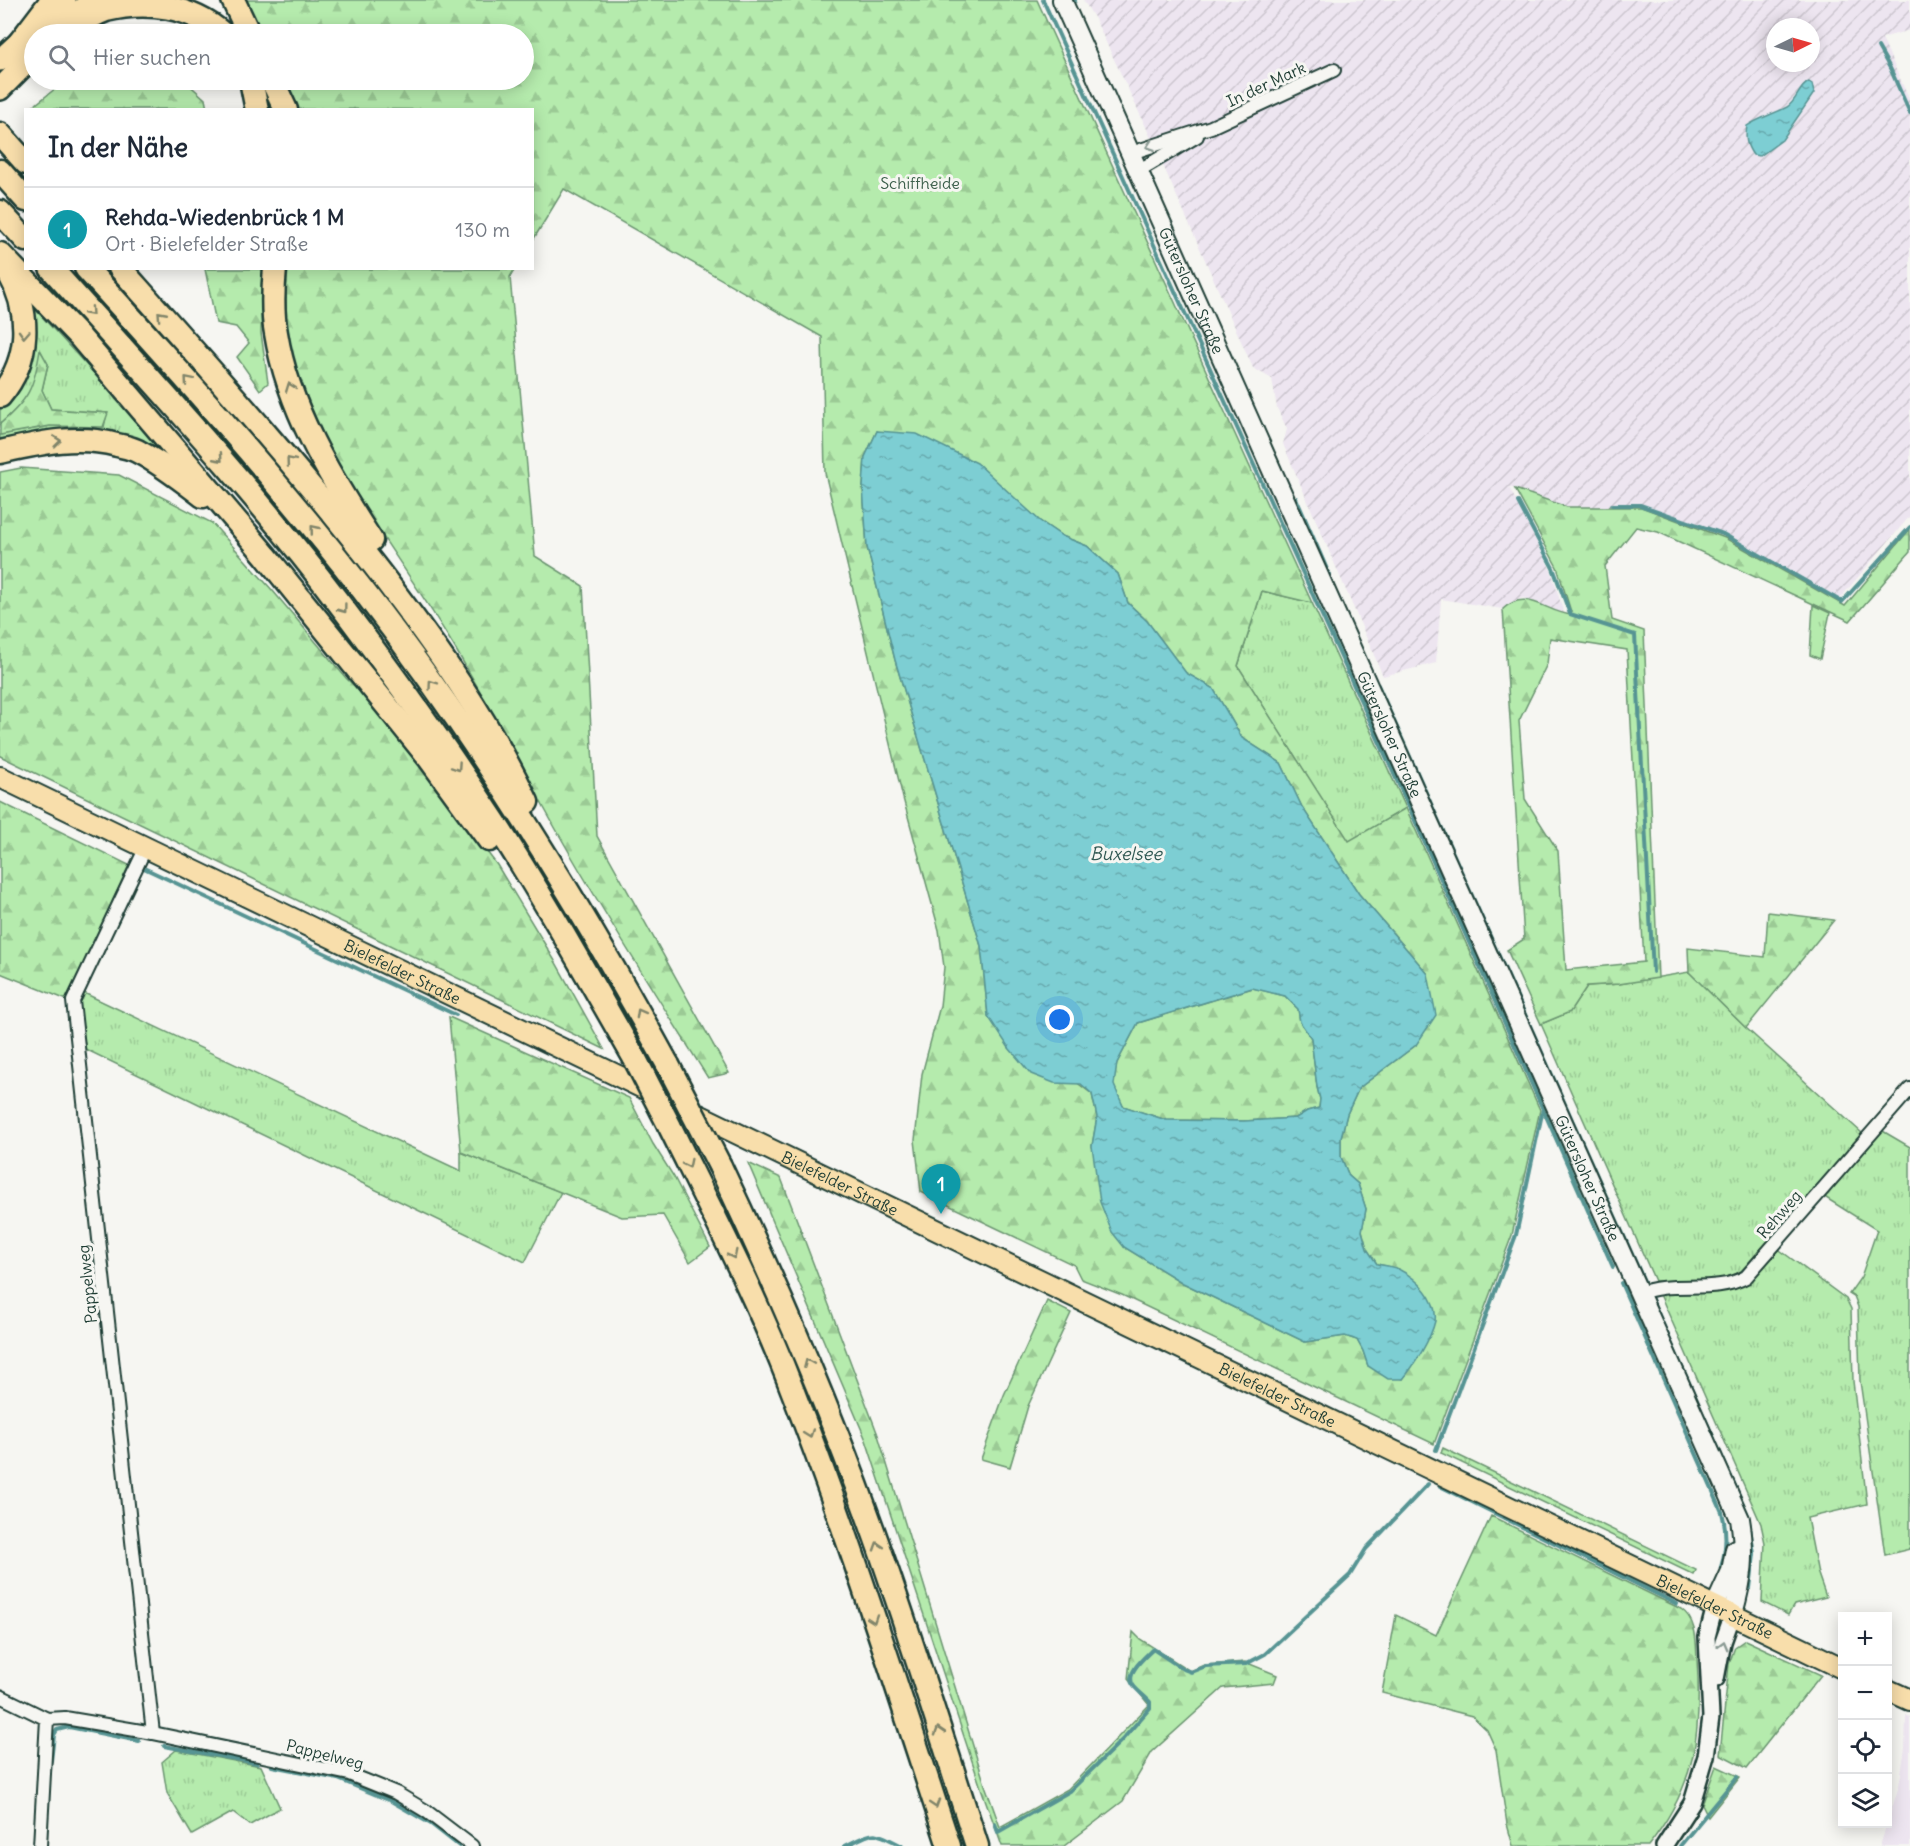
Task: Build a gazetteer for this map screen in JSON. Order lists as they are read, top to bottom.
{
  "streets": {
    "main road": ["Gütersloher Straße", "Bielefelder Straße"],
    "street": ["In der Mark", "Rehweg", "Pappelweg"]
  },
  "crossings": [
    ["In der Mark", "Gütersloher Straße"],
    ["Gütersloher Straße", "Bielefelder Straße"],
    ["Gütersloher Straße", "Rehweg"],
    ["Bielefelder Straße", "Pappelweg"]
  ],
  "water": ["Buxelsee"],
  "parks": ["Schiffheide"],
  "north": "right",
  "page": {
    "search": "Hier suchen",
    "heading": "In der Nähe",
    "list": [
      {
        "mark": "1",
        "name": "Rehda-Wiedenbrück 1 M",
        "note": "Ort · Bielefelder Straße",
        "value": "130 m"
      }
    ],
    "pins": "1",
    "map_buttons": ["+", "−"]
  }
}
